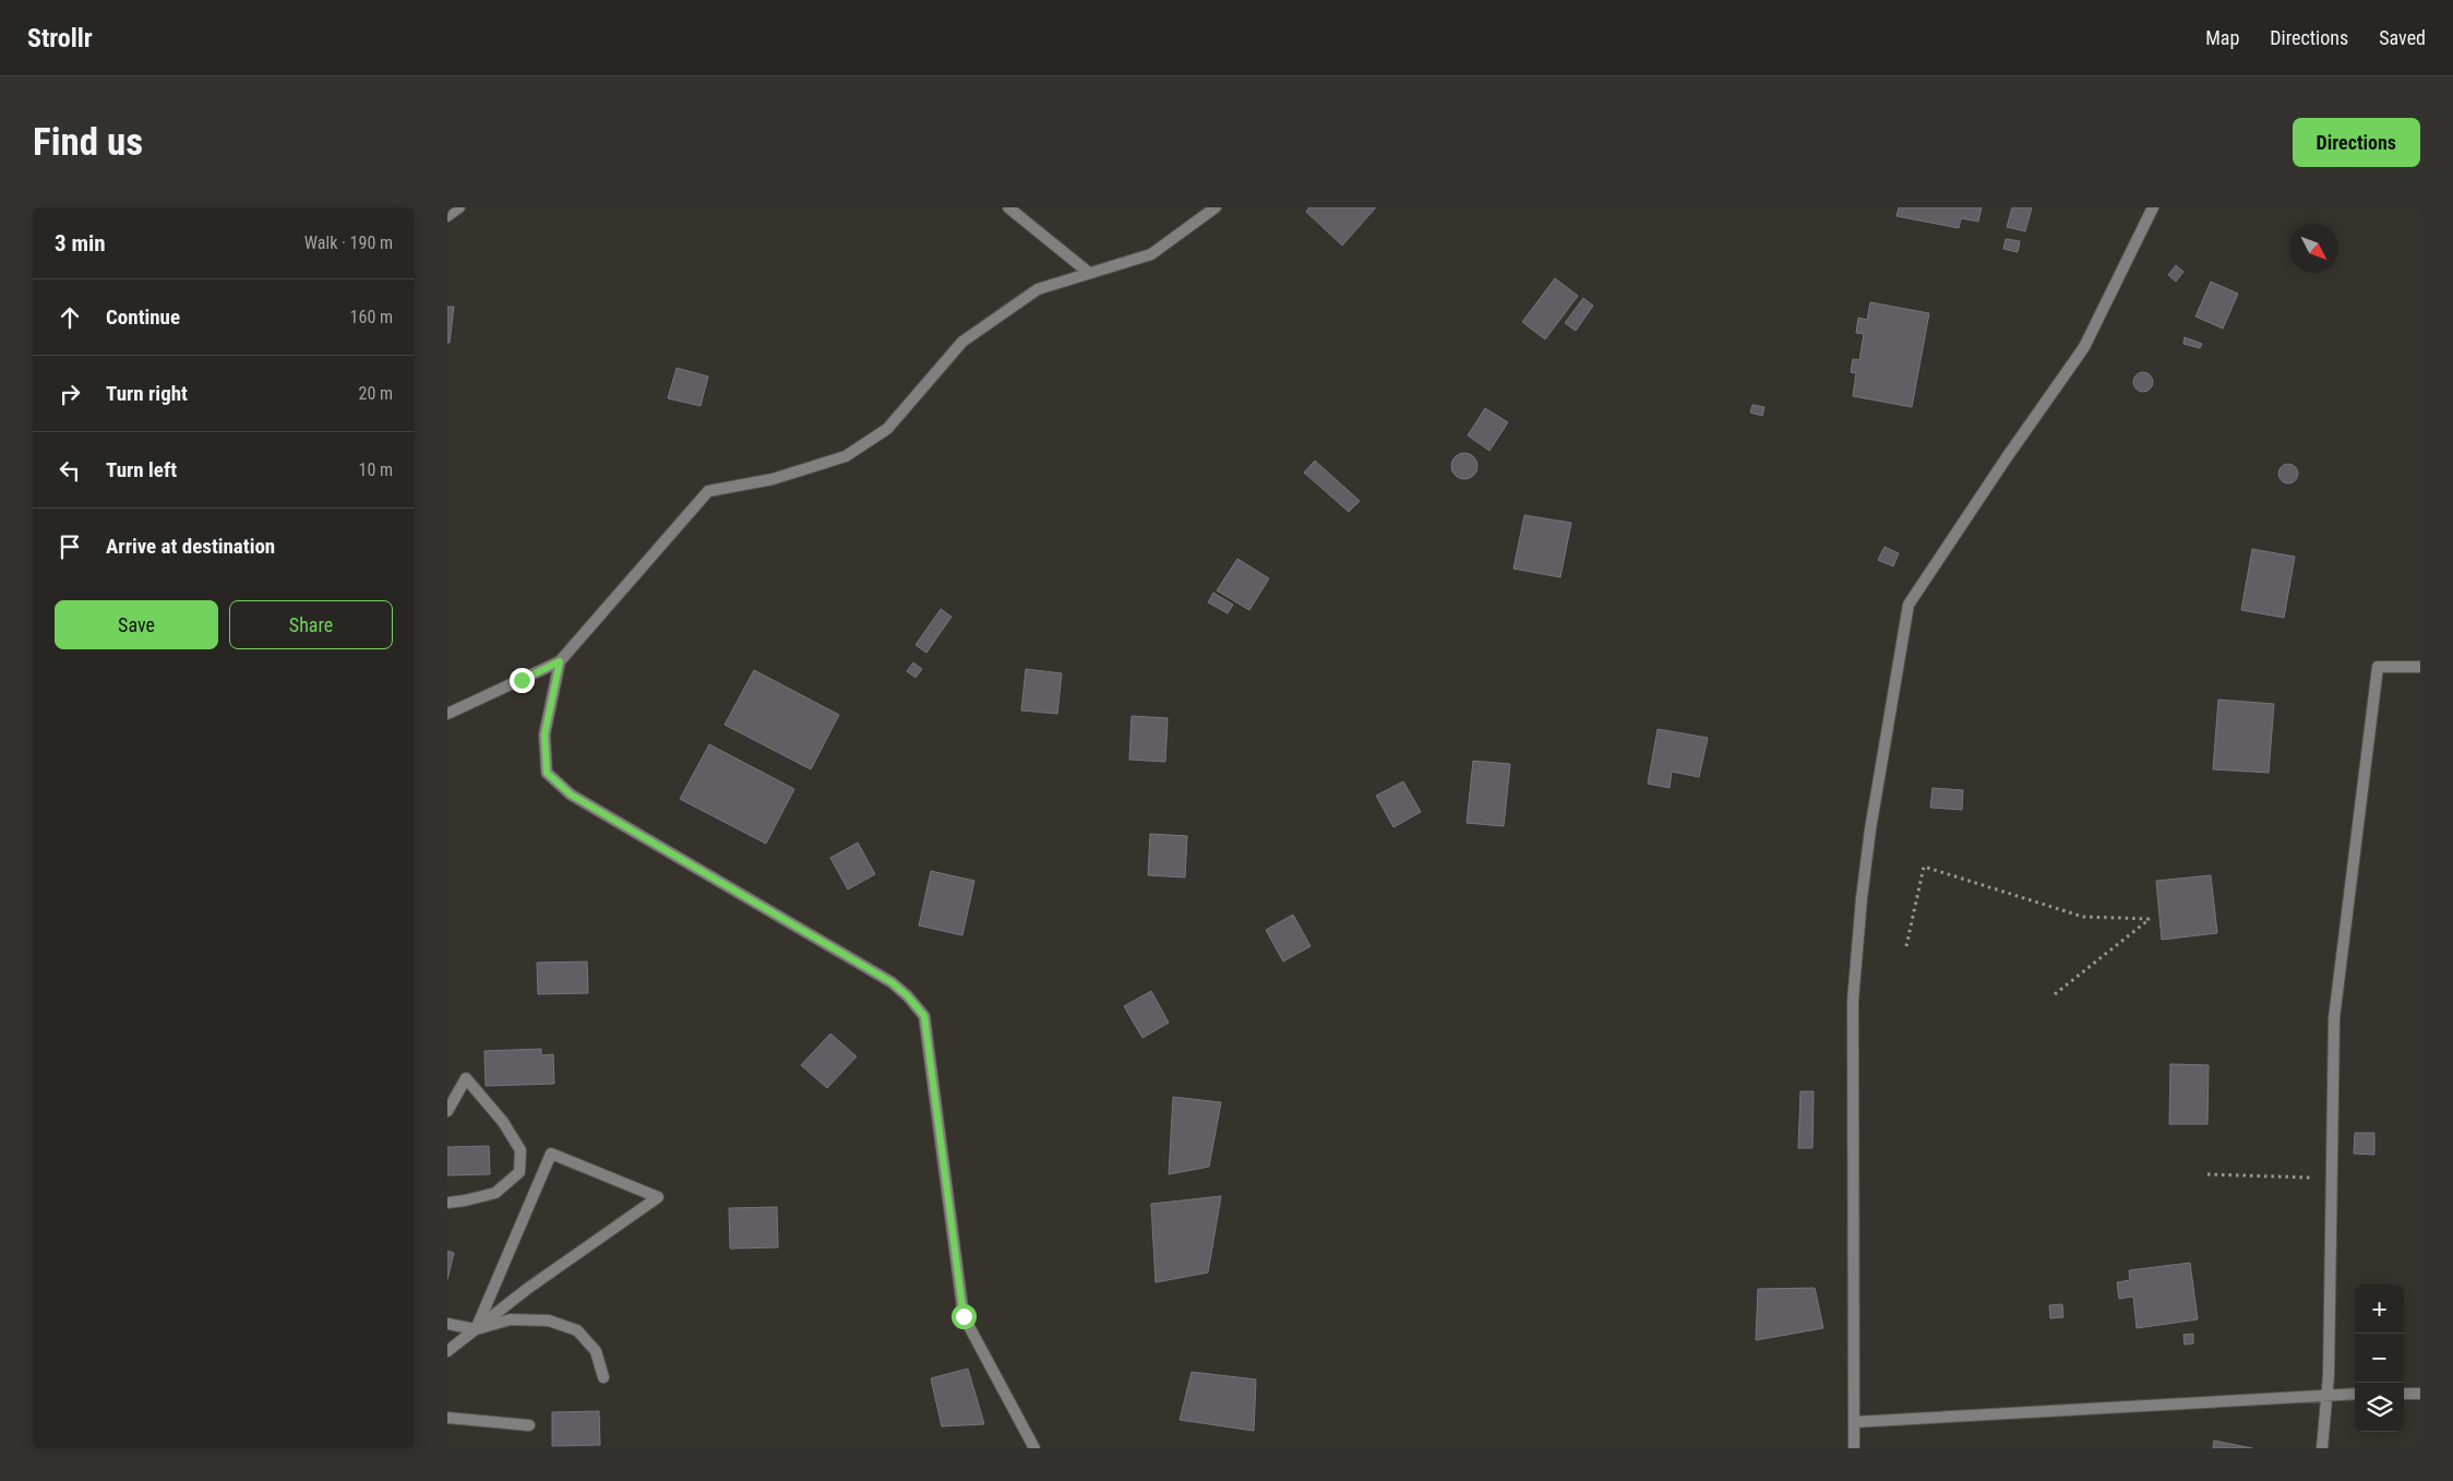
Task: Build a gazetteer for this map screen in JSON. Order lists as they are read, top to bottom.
{
  "north": "bottom right",
  "page": {
    "header": "Strollr",
    "nav": ["Map", "Directions", "Saved"],
    "buttons": [
      "Directions",
      ["Save", "Share"]
    ],
    "title": "Find us",
    "heading": ["3 min", "Walk · 190 m"],
    "list": [
      ["Continue", "160 m"],
      ["Turn right", "20 m"],
      ["Turn left", "10 m"],
      "Arrive at destination"
    ],
    "map_buttons": ["+", "−"]
  }
}
